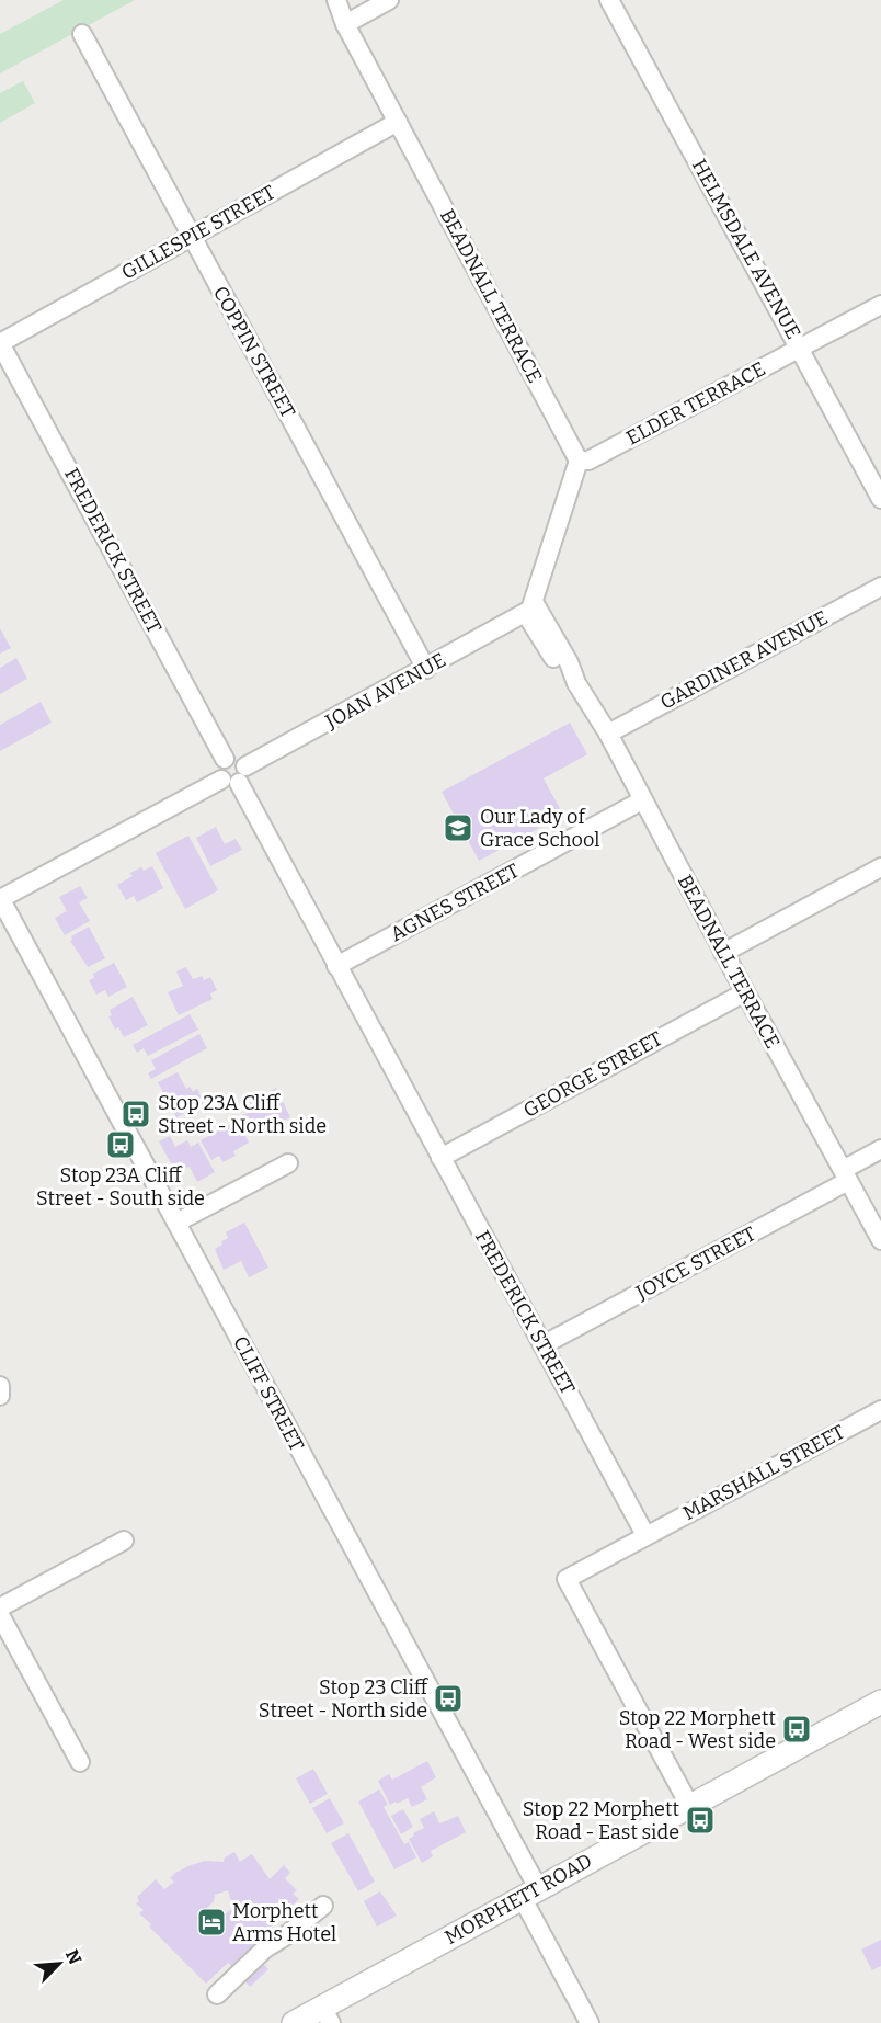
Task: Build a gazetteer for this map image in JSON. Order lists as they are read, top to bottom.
{
  "streets": {
    "main road": ["MORPHETT ROAD"],
    "street": [
      "GILLESPIE STREET",
      "HELMSDALE AVENUE",
      "BEADNALL TERRACE",
      "COPPIN STREET",
      "ELDER TERRACE",
      "FREDERICK STREET",
      "GARDINER AVENUE",
      "JOAN AVENUE",
      "AGNES STREET",
      "GEORGE STREET",
      "JOYCE STREET",
      "CLIFF STREET",
      "MARSHALL STREET"
    ]
  },
  "crossings": [
    ["GILLESPIE STREET", "BEADNALL TERRACE"],
    ["GILLESPIE STREET", "COPPIN STREET"],
    ["GILLESPIE STREET", "FREDERICK STREET"],
    ["HELMSDALE AVENUE", "ELDER TERRACE"],
    ["BEADNALL TERRACE", "ELDER TERRACE"],
    ["BEADNALL TERRACE", "GARDINER AVENUE"],
    ["BEADNALL TERRACE", "JOAN AVENUE"],
    ["BEADNALL TERRACE", "AGNES STREET"],
    ["BEADNALL TERRACE", "GEORGE STREET"],
    ["BEADNALL TERRACE", "JOYCE STREET"],
    ["COPPIN STREET", "JOAN AVENUE"],
    ["FREDERICK STREET", "JOAN AVENUE"],
    ["FREDERICK STREET", "AGNES STREET"],
    ["FREDERICK STREET", "GEORGE STREET"],
    ["FREDERICK STREET", "JOYCE STREET"],
    ["FREDERICK STREET", "MARSHALL STREET"],
    ["JOAN AVENUE", "CLIFF STREET"],
    ["CLIFF STREET", "MORPHETT ROAD"]
  ],
  "places": {
    "school or university": ["Our Lady of Grace School"],
    "bus stop": [
      "Stop 23A Cliff Street - North side",
      "Stop 23A Cliff Street - South side",
      "Stop 23 Cliff Street - North side",
      "Stop 22 Morphett Road - West side",
      "Stop 22 Morphett Road - East side"
    ],
    "hotel": ["Morphett Arms Hotel"]
  },
  "north": "top right"
}
